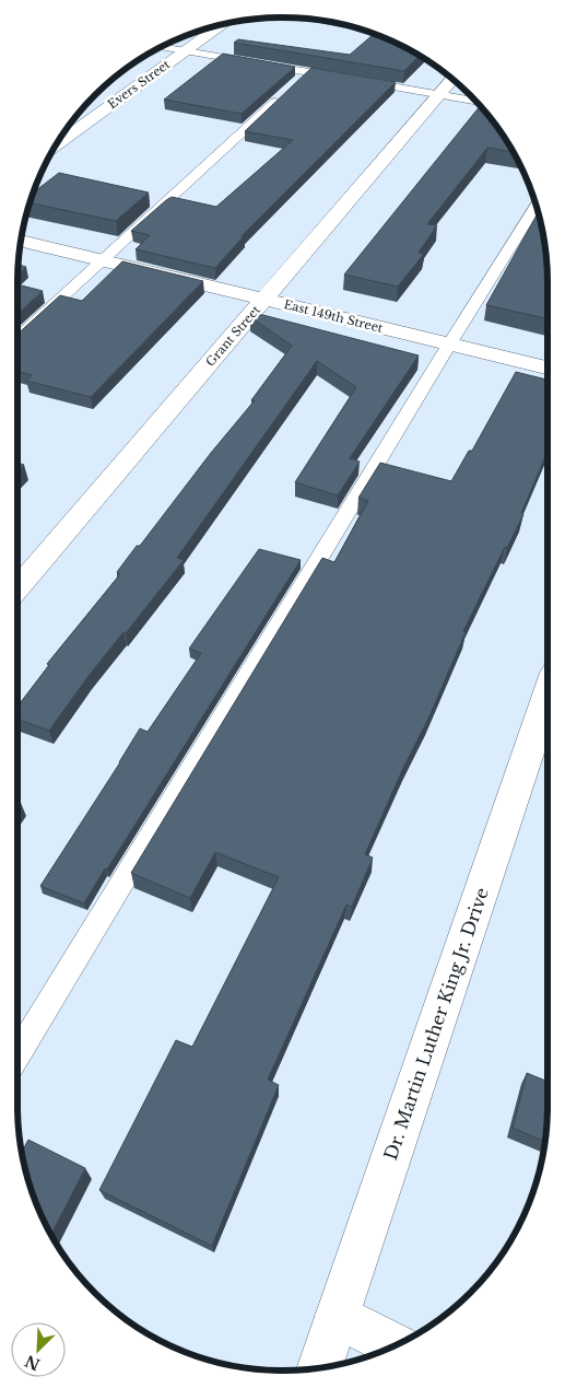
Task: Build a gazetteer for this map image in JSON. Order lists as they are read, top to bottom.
{
  "streets": {
    "street": [
      "Evers Street",
      "East 149th Street",
      "Grant Street",
      "Dr. Martin Luther King Jr. Drive"
    ]
  },
  "crossings": [
    ["East 149th Street", "Grant Street"]
  ],
  "north": "bottom left"
}
